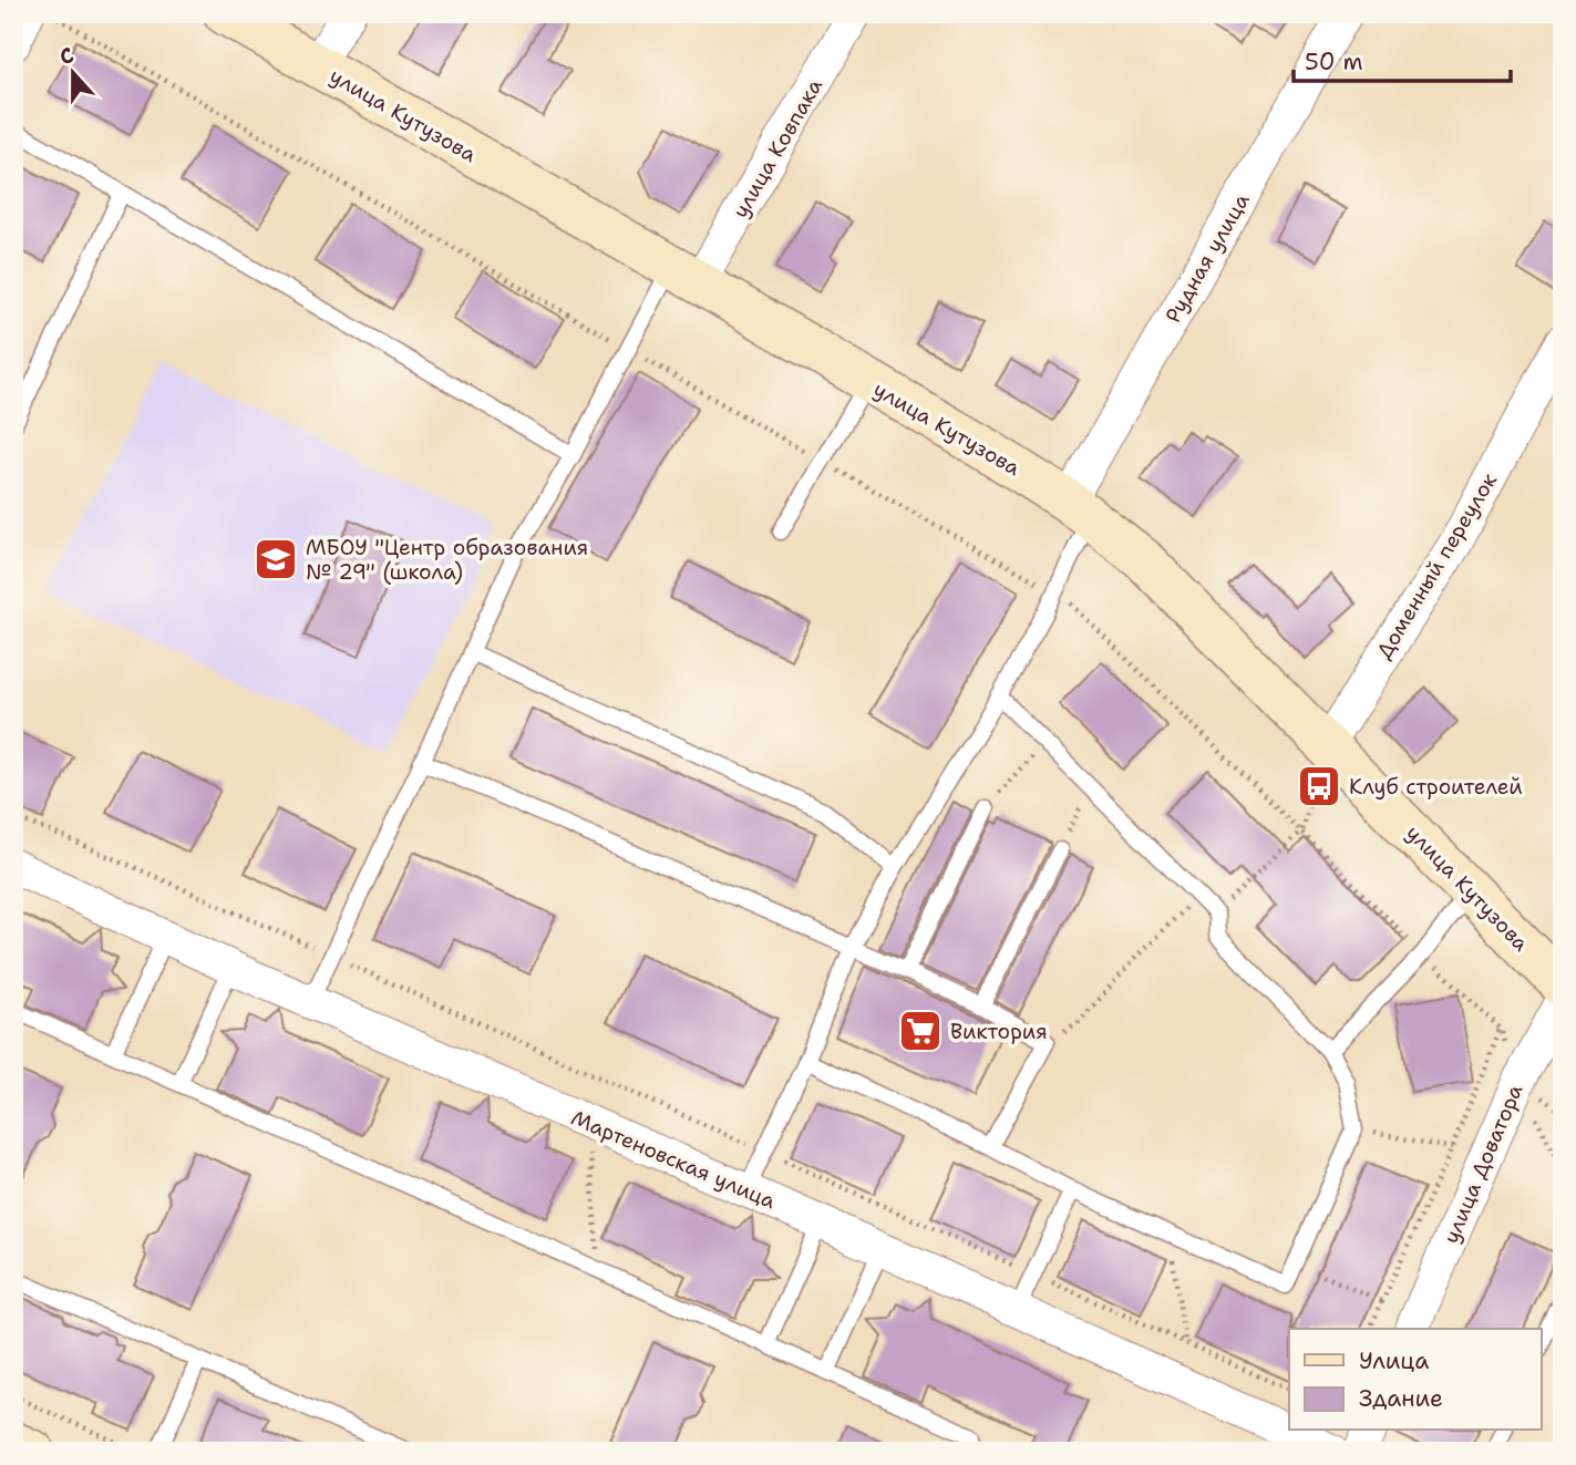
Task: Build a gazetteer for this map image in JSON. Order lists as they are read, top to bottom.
{
  "streets": {
    "main road": ["улица Кутузова"],
    "street": [
      "улица Ковпака",
      "Рудная улица",
      "Доменный переулок",
      "Мартеновская улица",
      "улица Доватора"
    ]
  },
  "crossings": [
    ["улица Кутузова", "улица Ковпака"],
    ["улица Кутузова", "Рудная улица"],
    ["улица Кутузова", "Доменный переулок"]
  ],
  "places": {
    "school or university": ["МБОУ \"Центр образования № 29\" (школа)"],
    "bus stop": ["Клуб строителей"],
    "supermarket": ["Виктория"]
  },
  "legend": ["Улица", "Здание"],
  "scale_bar": "50 m",
  "north": "top"
}
